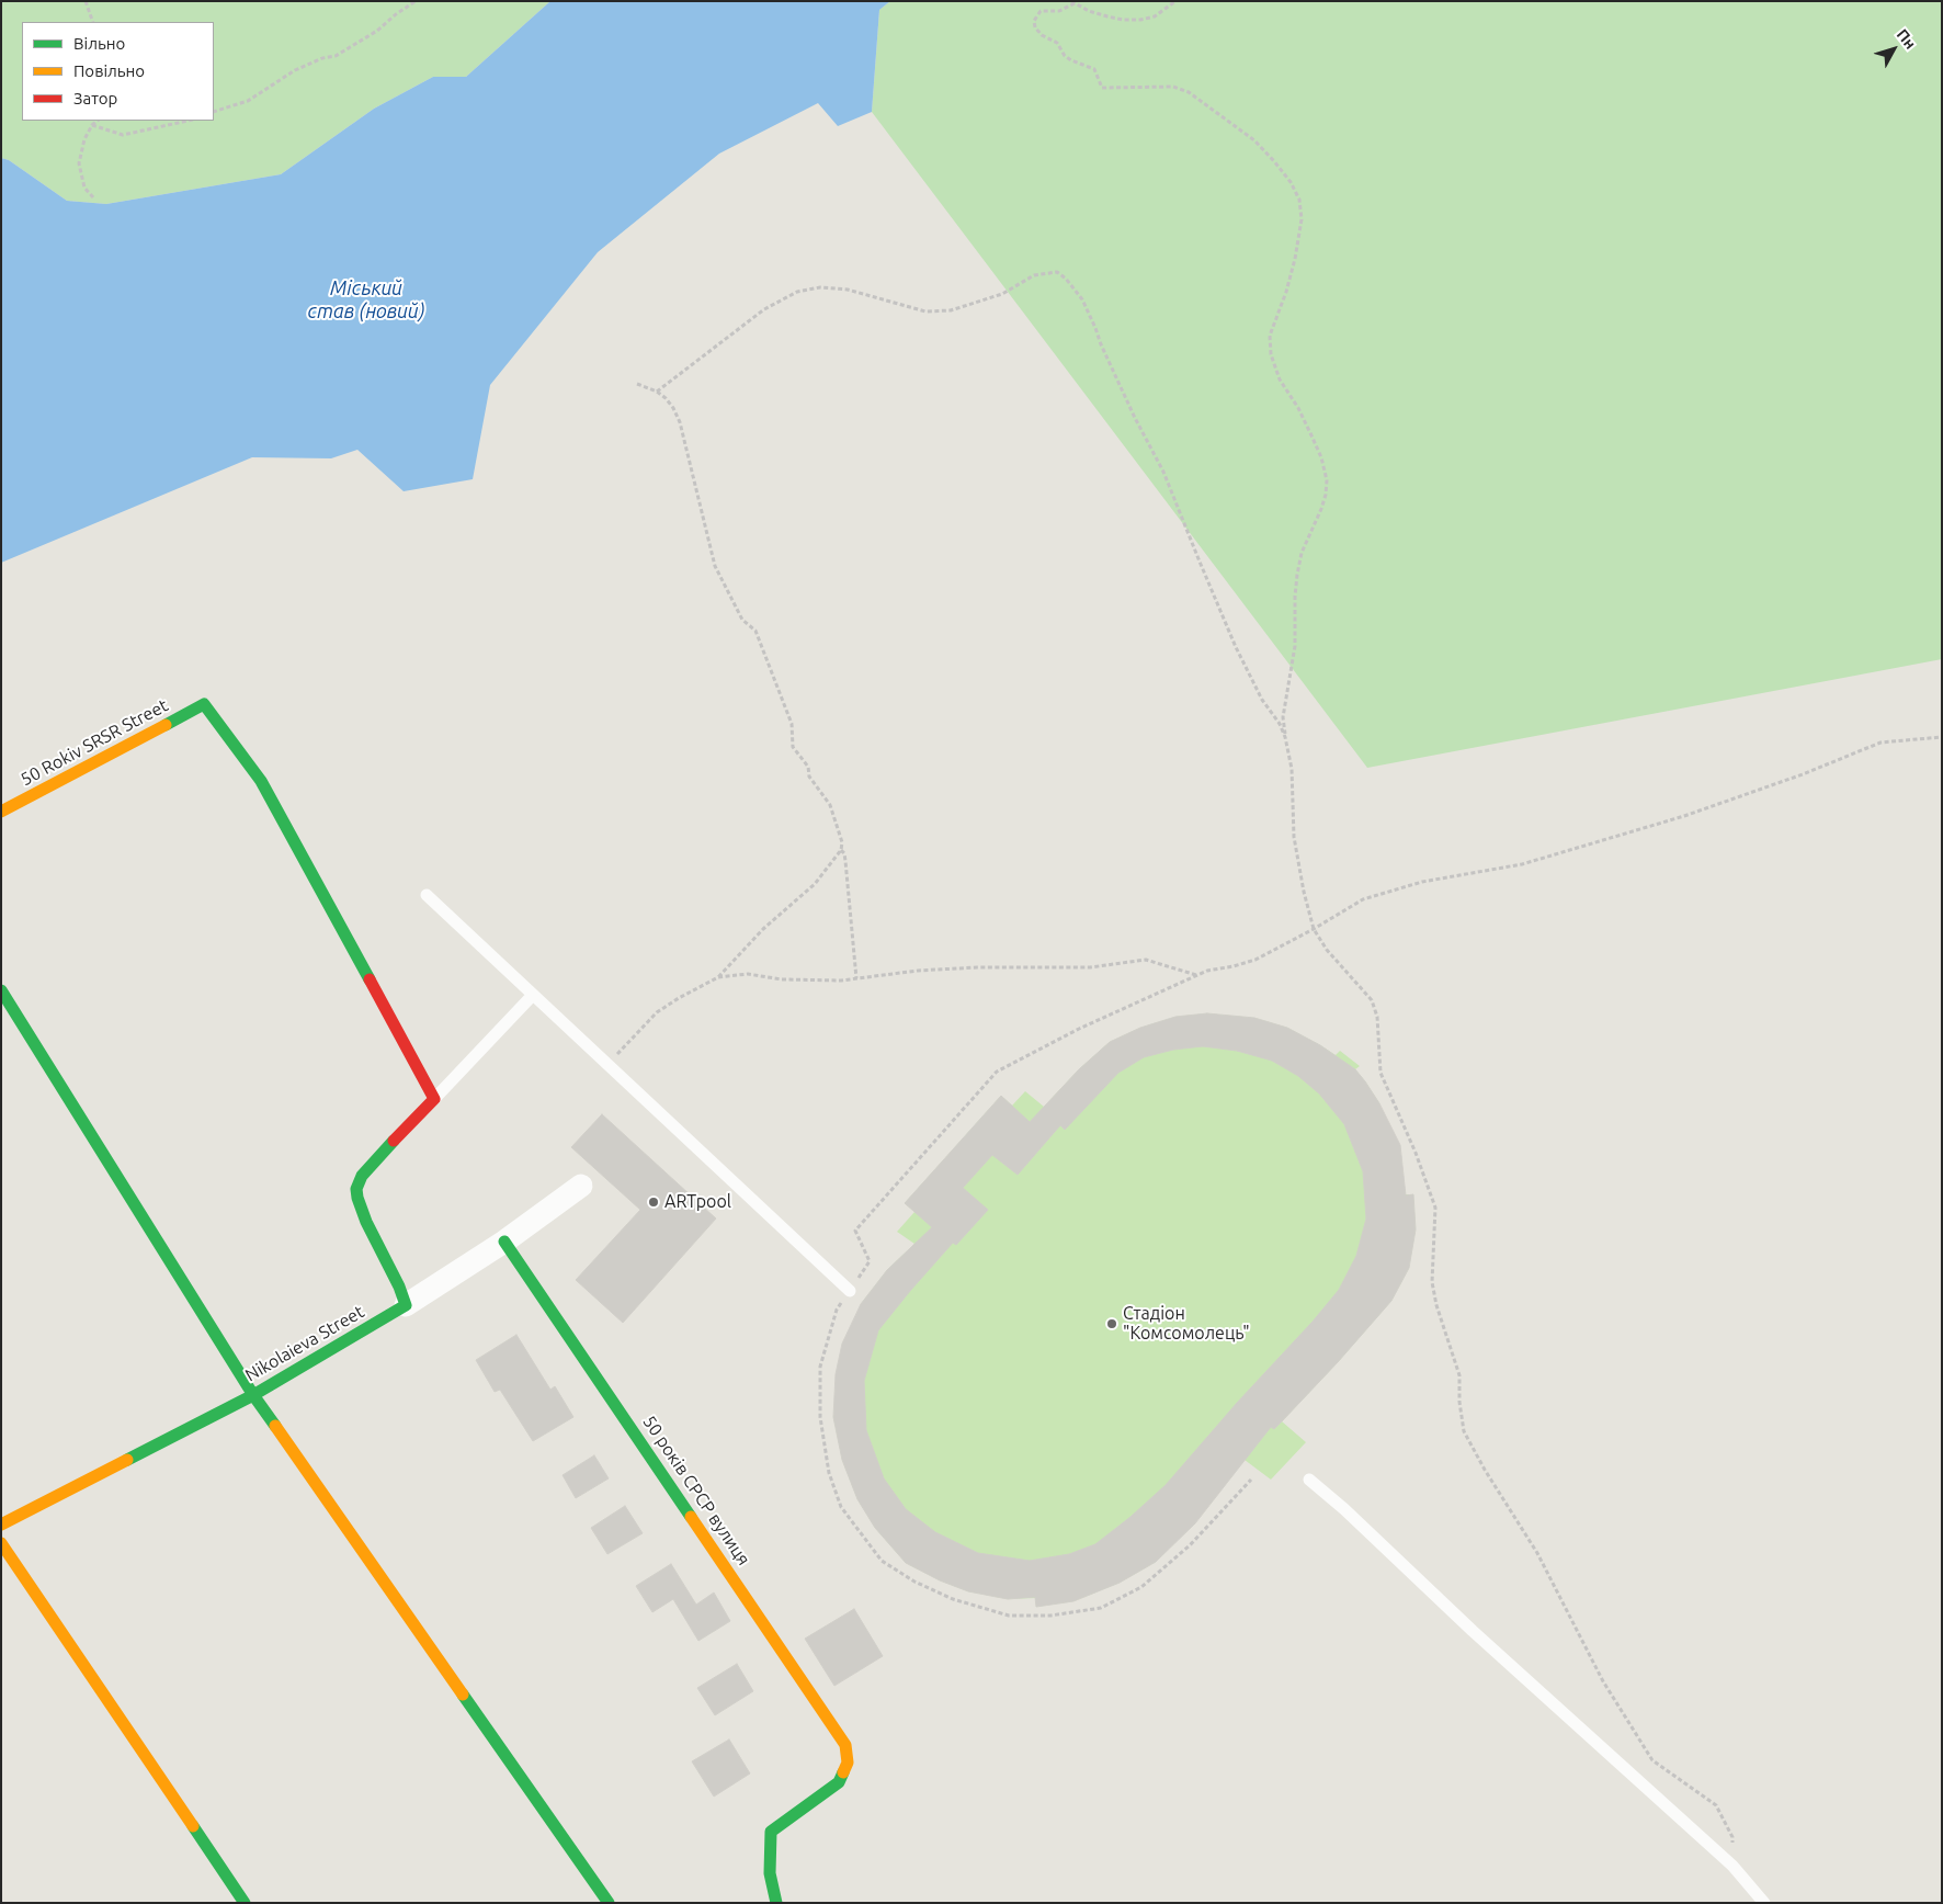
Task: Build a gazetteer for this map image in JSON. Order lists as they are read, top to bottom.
{
  "streets": {
    "street": ["50 Rokiv SRSR Street", "Nikolaieva Street", "50 років СРСР вулиця"]
  },
  "water": ["Міський став (новий)"],
  "places": ["ARTpool", "Стадіон \"Комсомолець\""],
  "legend": ["Вільно", "Повільно", "Затор"],
  "north": "top right"
}
